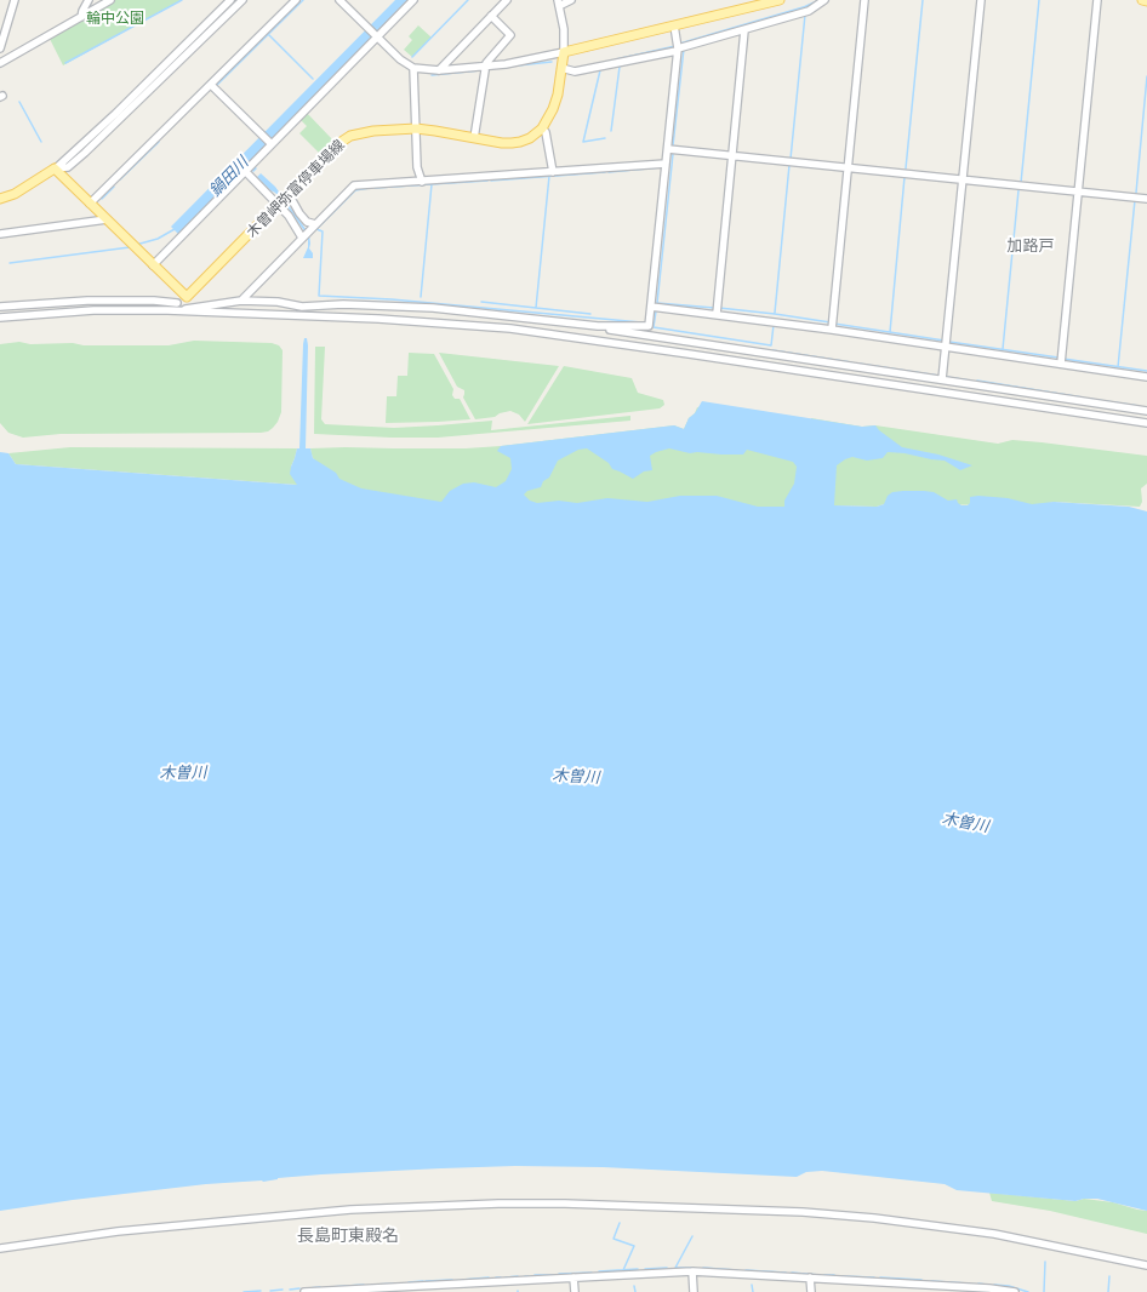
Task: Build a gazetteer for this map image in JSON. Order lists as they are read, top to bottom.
{
  "streets": {
    "main road": ["木曽岬弥富停車場線"]
  },
  "districts": ["加路戸", "長島町東殿名"],
  "water": ["鍋田川", "木曽川"],
  "parks": ["輪中公園"]
}
